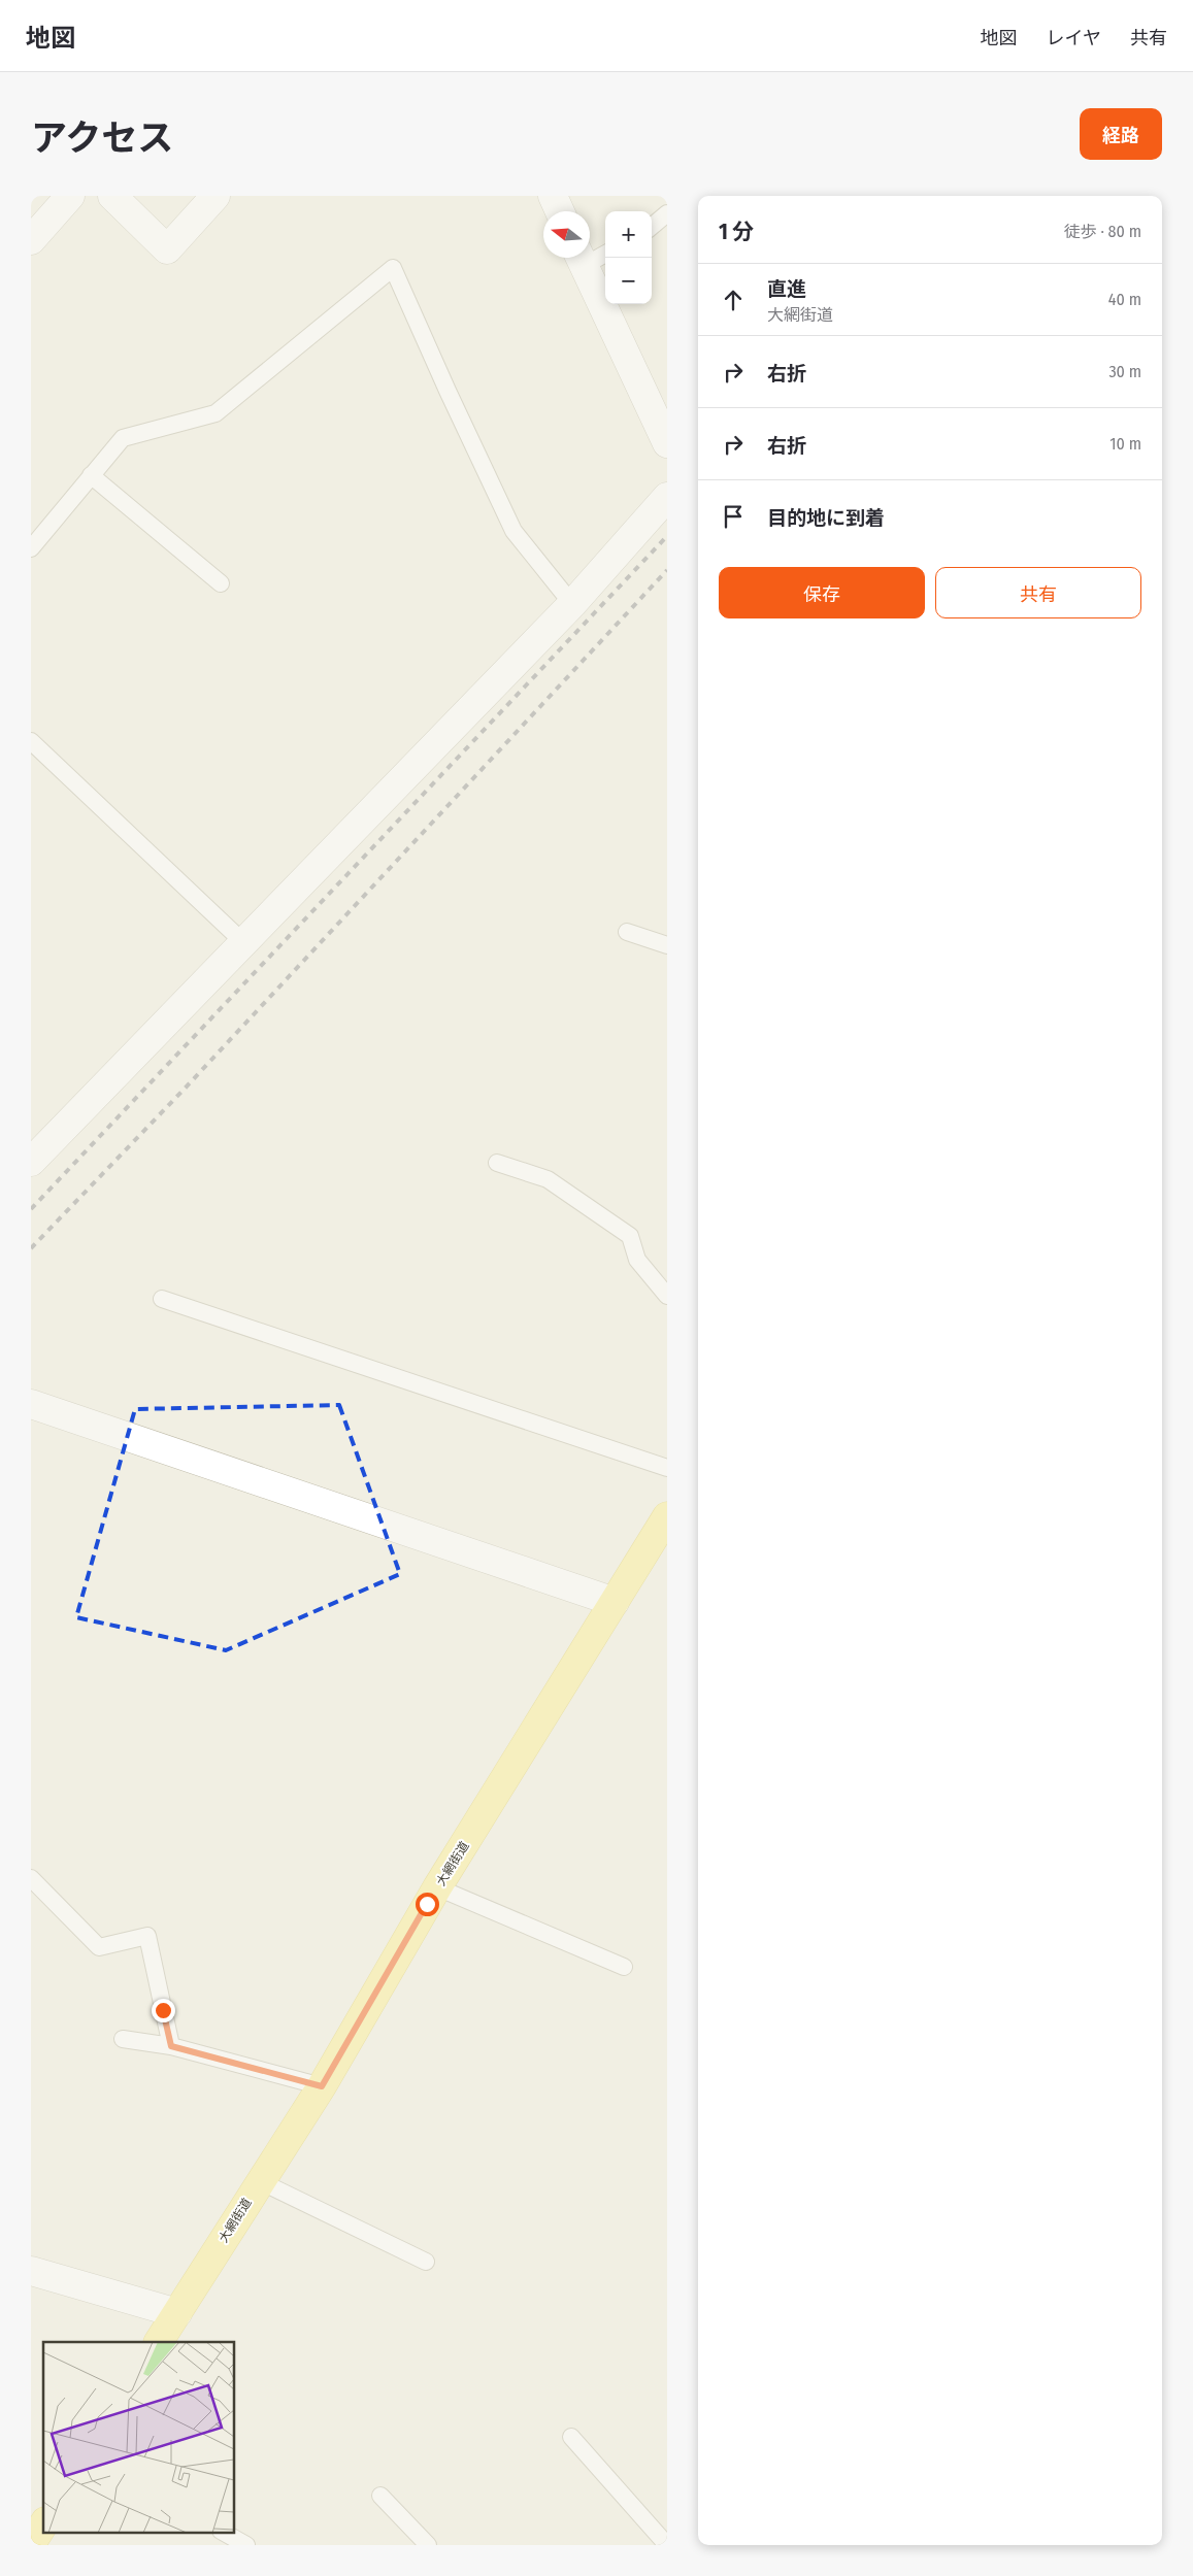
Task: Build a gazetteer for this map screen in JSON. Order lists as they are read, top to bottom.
{
  "streets": {
    "main road": ["大網街道"]
  },
  "north": "left",
  "page": {
    "header": "地図",
    "nav": ["地図", "レイヤ", "共有"],
    "title": "アクセス",
    "buttons": [
      "経路",
      ["保存", "共有"]
    ],
    "heading": ["1 分", "徒歩 · 80 m"],
    "map_buttons": ["+", "−"],
    "list": [
      ["直進", "大網街道", "40 m"],
      ["右折", "30 m"],
      ["右折", "10 m"],
      "目的地に到着"
    ]
  }
}
